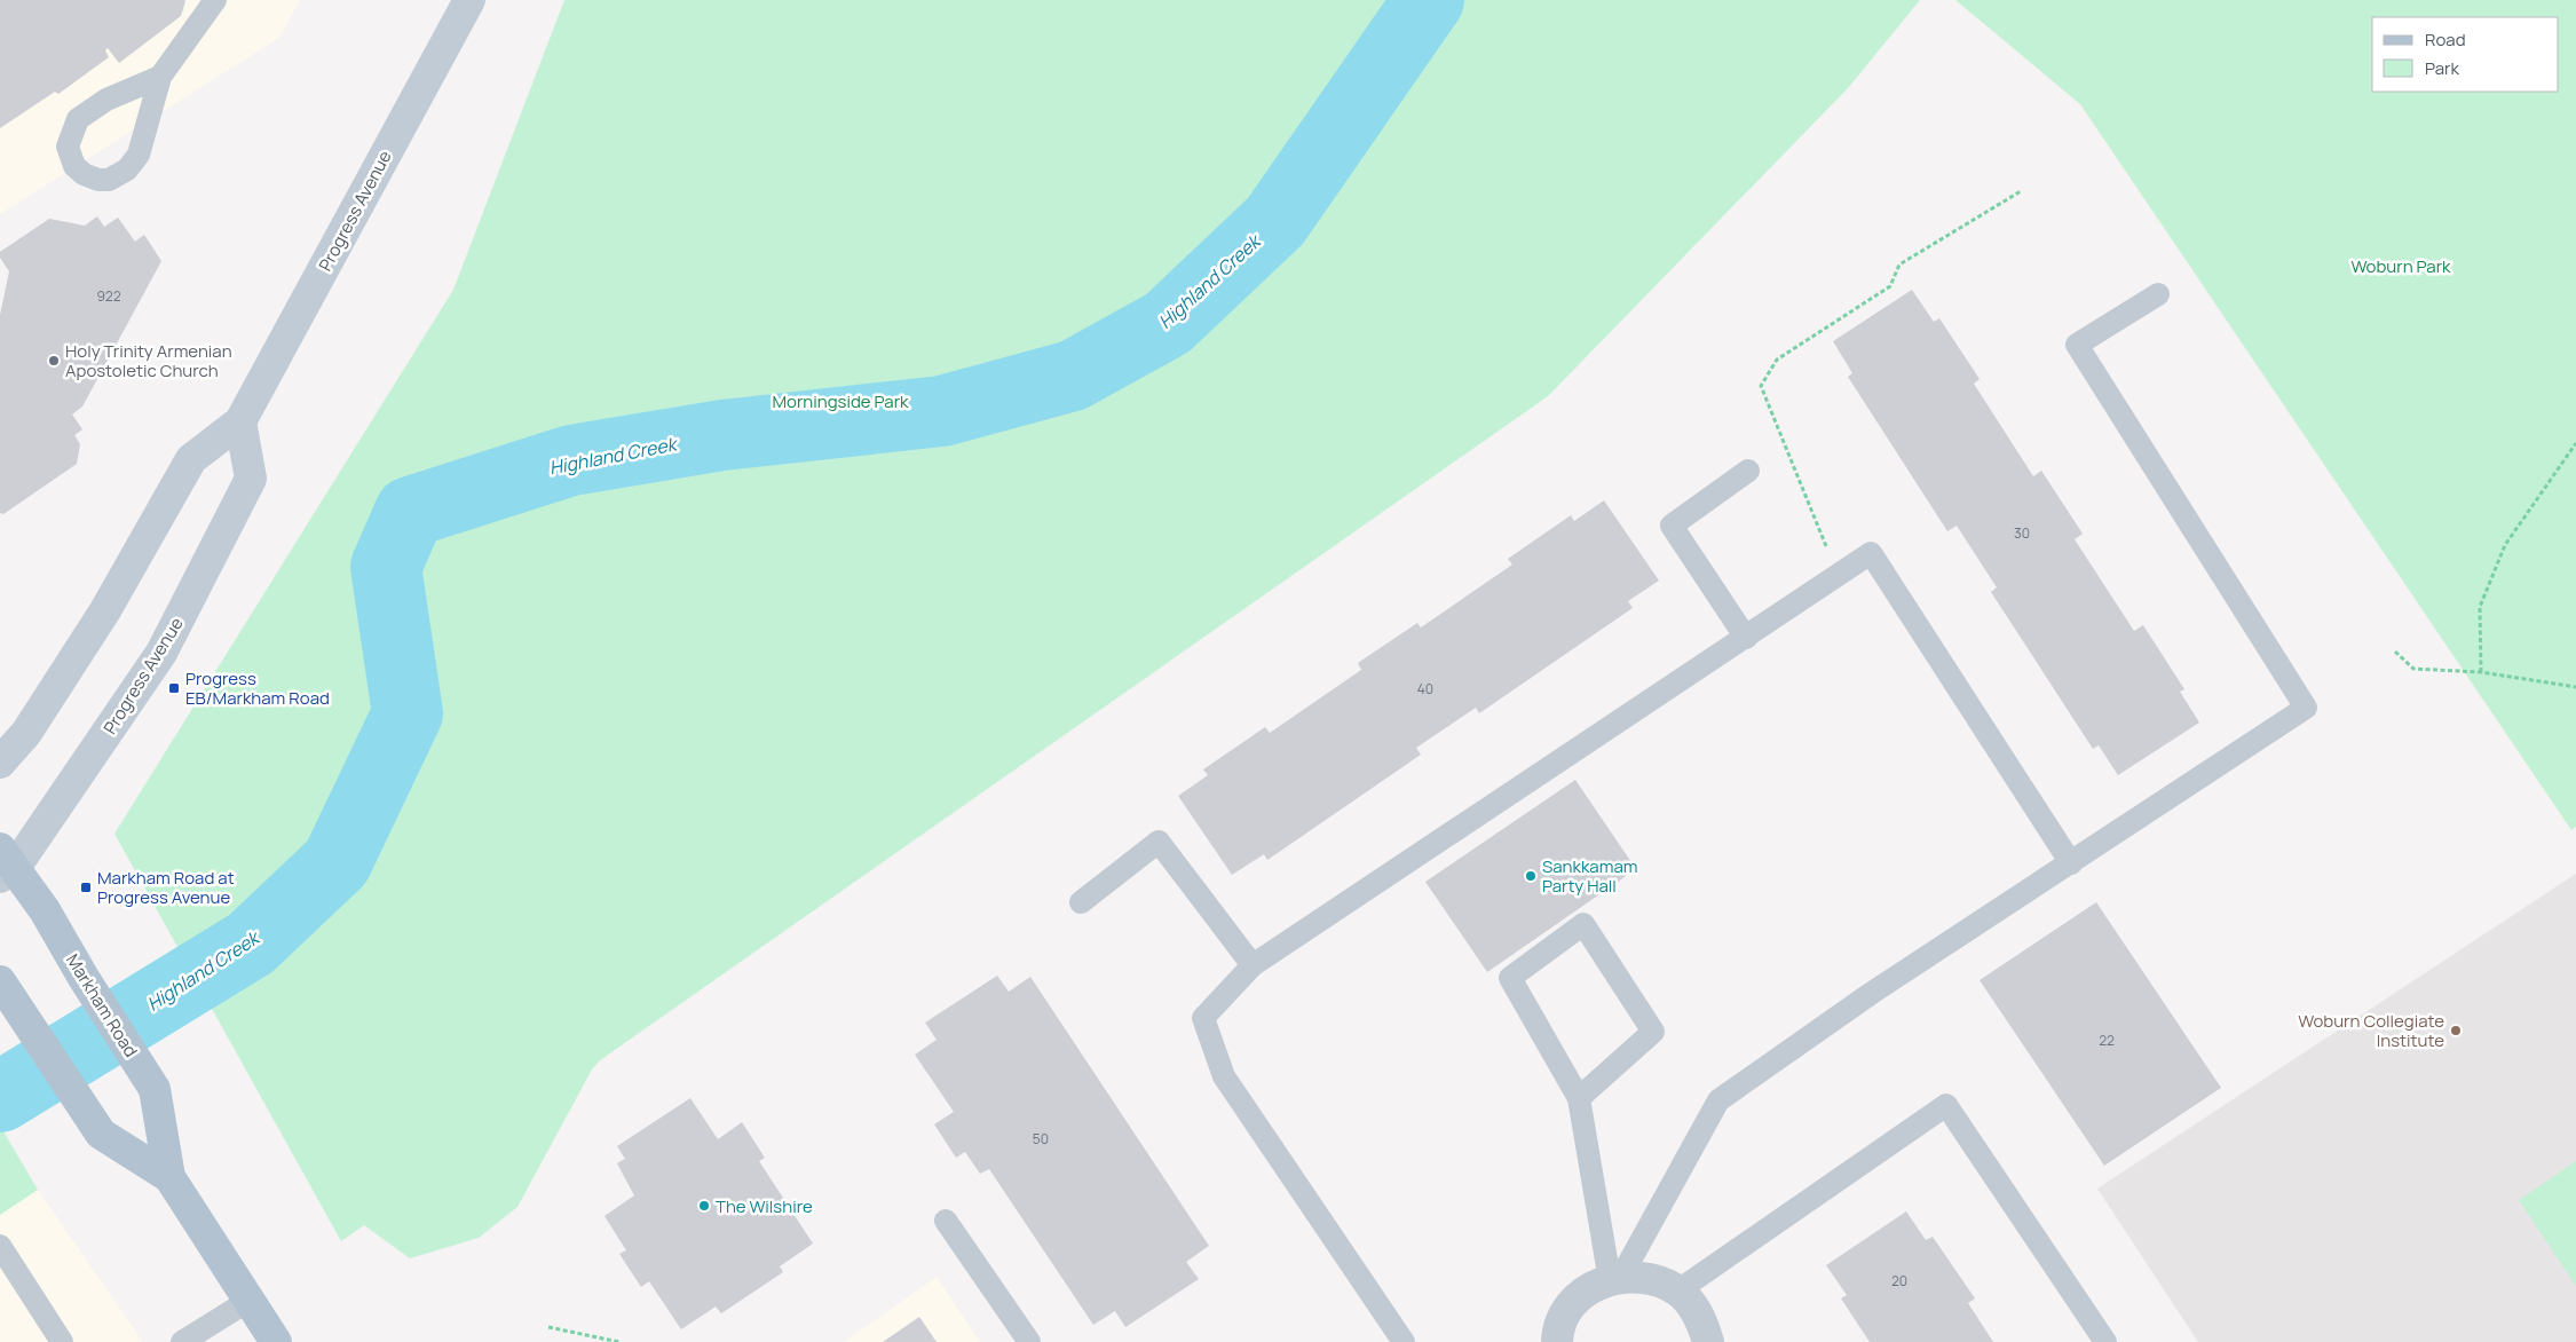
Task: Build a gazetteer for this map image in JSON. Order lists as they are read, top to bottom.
{
  "streets": {
    "main road": ["Progress Avenue", "Markham Road"]
  },
  "crossings": [
    ["Progress Avenue", "Markham Road"]
  ],
  "water": ["Highland Creek"],
  "parks": ["Woburn Park", "Morningside Park"],
  "places": {
    "other": [
      "Holy Trinity Armenian Apostoletic Church",
      "Sankkamam Party Hall",
      "Woburn Collegiate Institute",
      "The Wilshire"
    ],
    "transit": ["Progress EB/Markham Road", "Markham Road at Progress Avenue"]
  },
  "house_numbers": [
    "922",
    "30",
    "40",
    "22",
    "50",
    "20"
  ],
  "legend": ["Road", "Park"]
}
